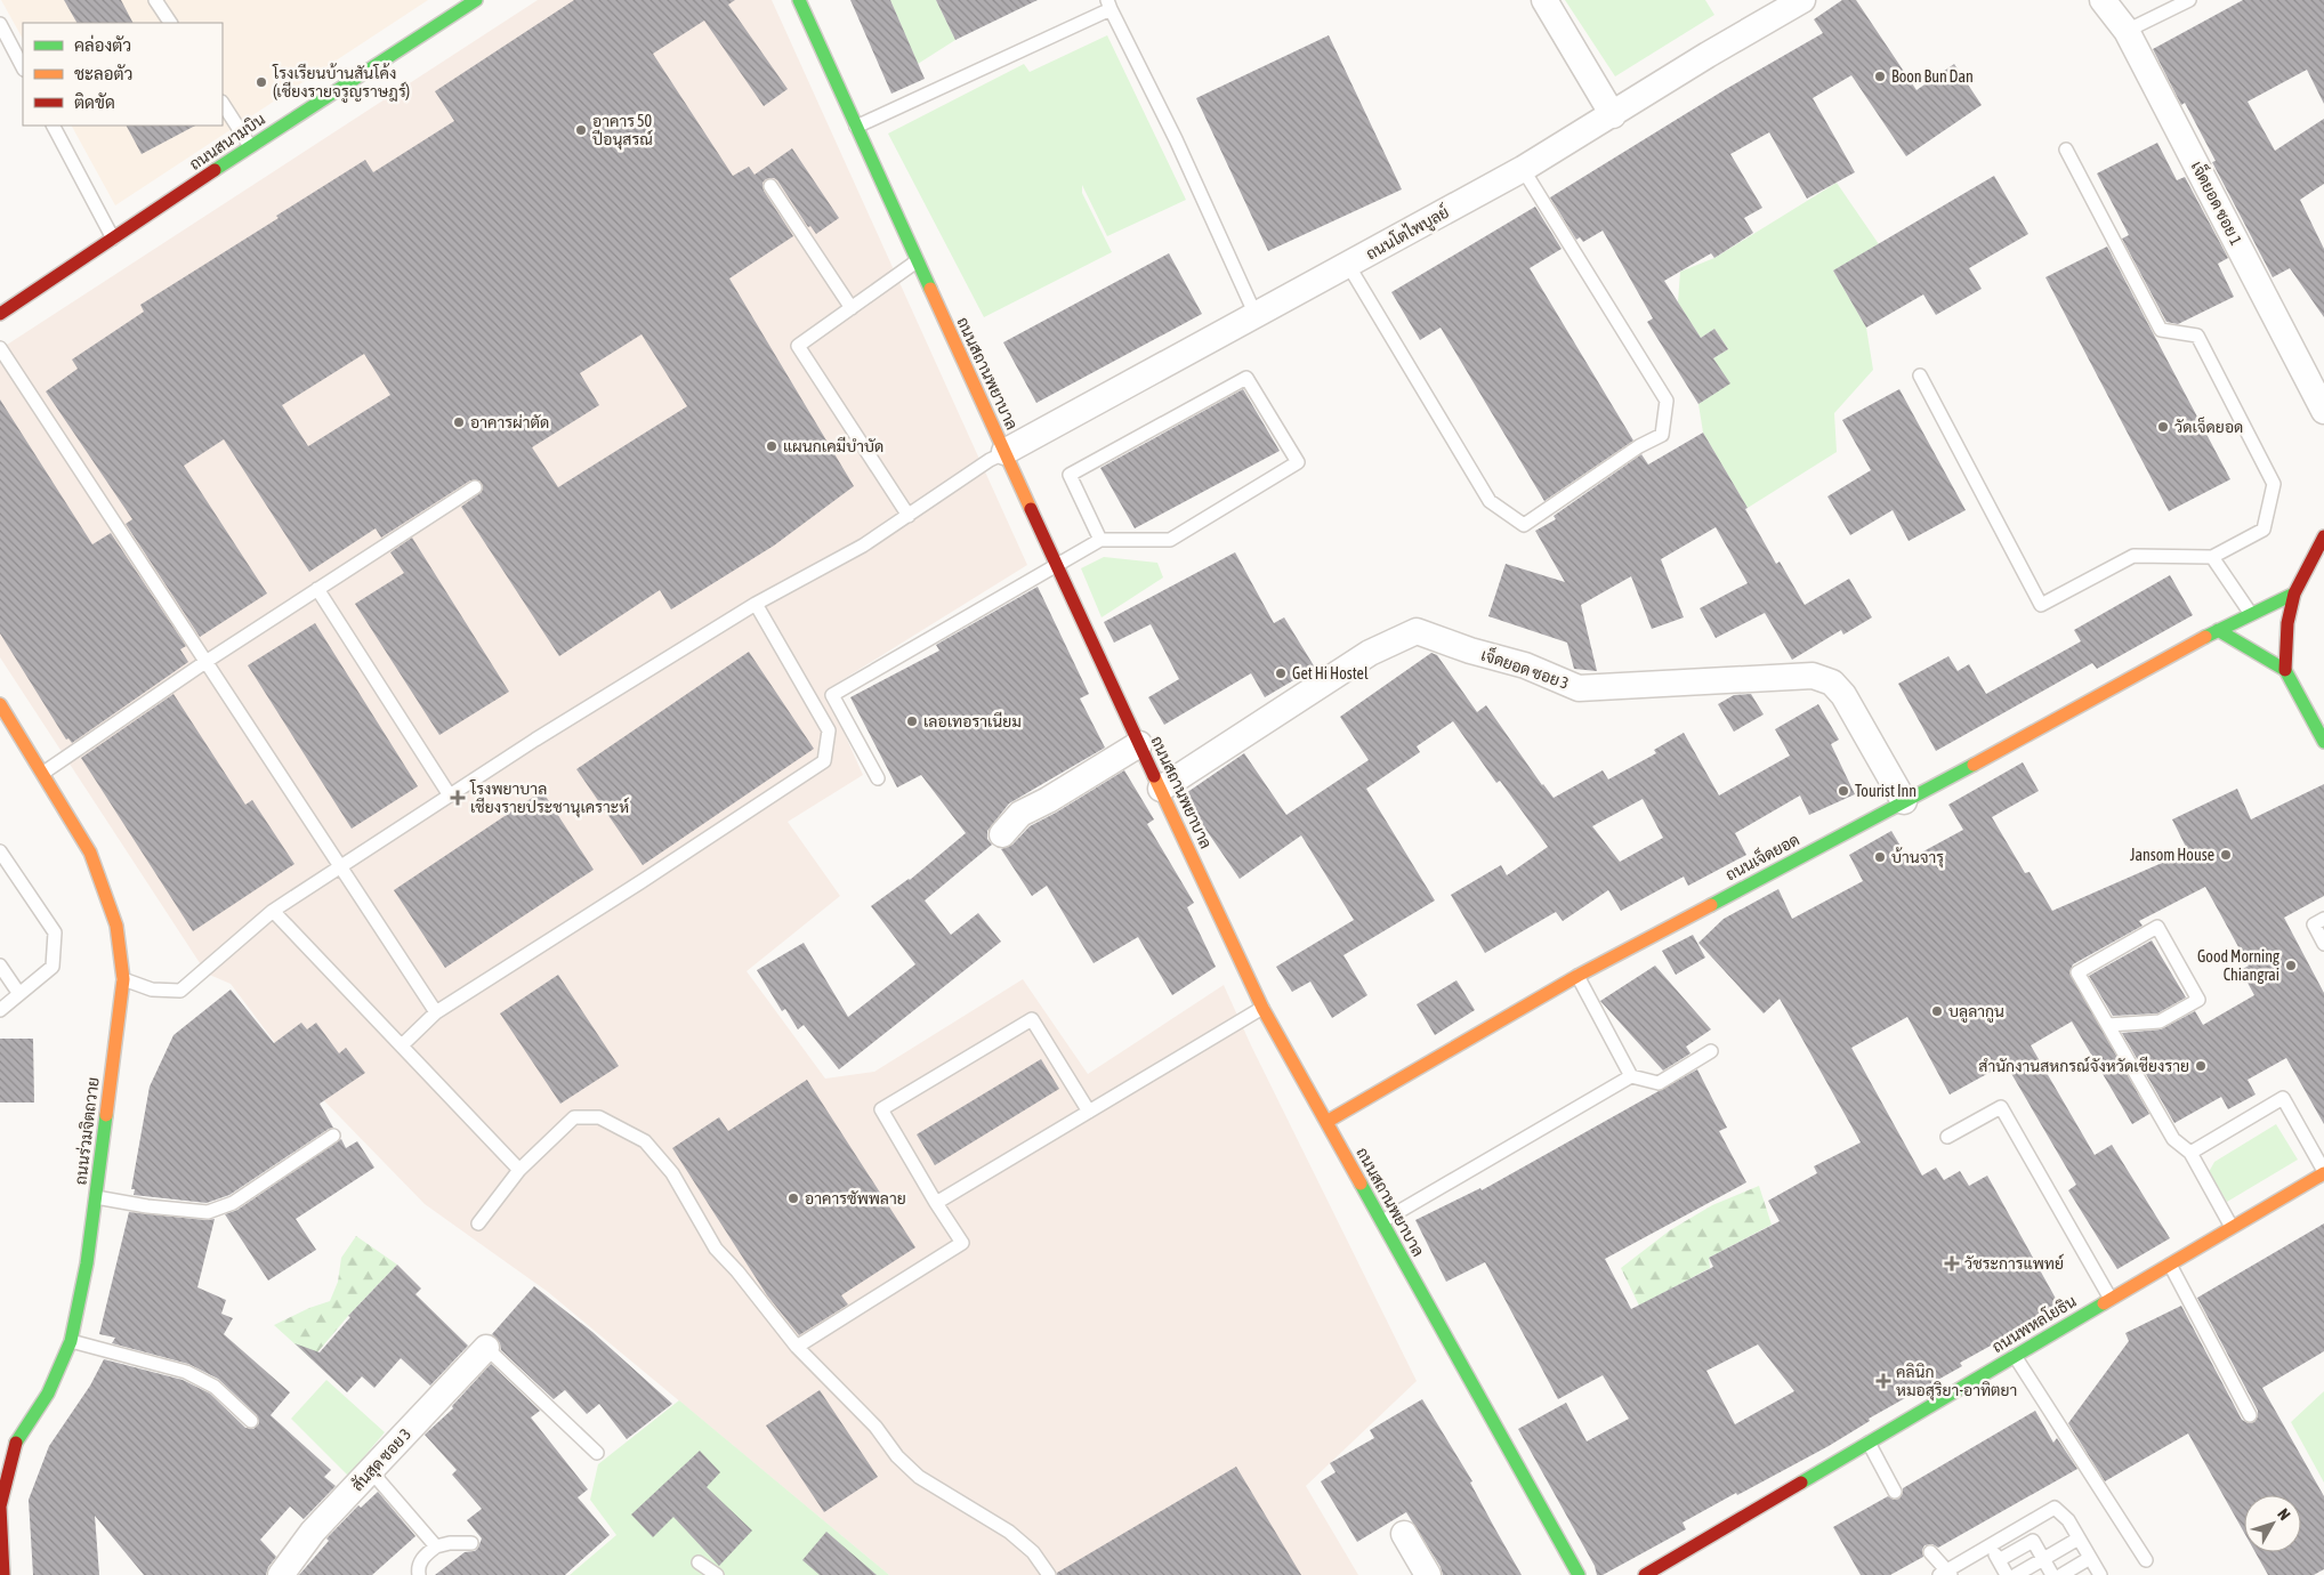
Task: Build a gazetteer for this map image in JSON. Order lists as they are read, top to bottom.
{
  "streets": {
    "street": [
      "ถนนสนามบิน",
      "เจ็ดยอด ซอย 1",
      "ถนนโตไพบูลย์",
      "ถนนสถานพยาบาล",
      "เจ็ดยอด ซอย 3",
      "ถนนเจ็ดยอด",
      "ถนนร่วมจิตถวาย",
      "ถนนพหลโยธิน",
      "สันสุด ซอย 3"
    ]
  },
  "crossings": [
    ["ถนนโตไพบูลย์", "ถนนสถานพยาบาล"],
    ["ถนนสถานพยาบาล", "เจ็ดยอด ซอย 3"],
    ["ถนนสถานพยาบาล", "ถนนเจ็ดยอด"],
    ["เจ็ดยอด ซอย 3", "ถนนเจ็ดยอด"]
  ],
  "places": {
    "other": [
      "Boon Bun Dan",
      "โรงเรียนบ้านสันโค้ง (เชียงรายจรูญราษฎร์)",
      "อาคาร 50 ปีอนุสรณ์",
      "อาคารผ่าตัด",
      "วัดเจ็ดยอด",
      "แผนกเคมีบำบัด",
      "Get Hi Hostel",
      "เลอเทอราเนียม",
      "Tourist Inn",
      "Jansom House",
      "บ้านจารุ",
      "Good Morning Chiangrai",
      "บลูลากูน",
      "สำนักงานสหกรณ์จังหวัดเชียงราย",
      "อาคารซัพพลาย"
    ],
    "health": ["โรงพยาบาล เชียงรายประชานุเคราะห์", "วัชระการแพทย์", "คลินิก หมอสุริยา-อาทิตยา"]
  },
  "legend": ["คล่องตัว", "ชะลอตัว", "ติดขัด"],
  "north": "top right"
}
